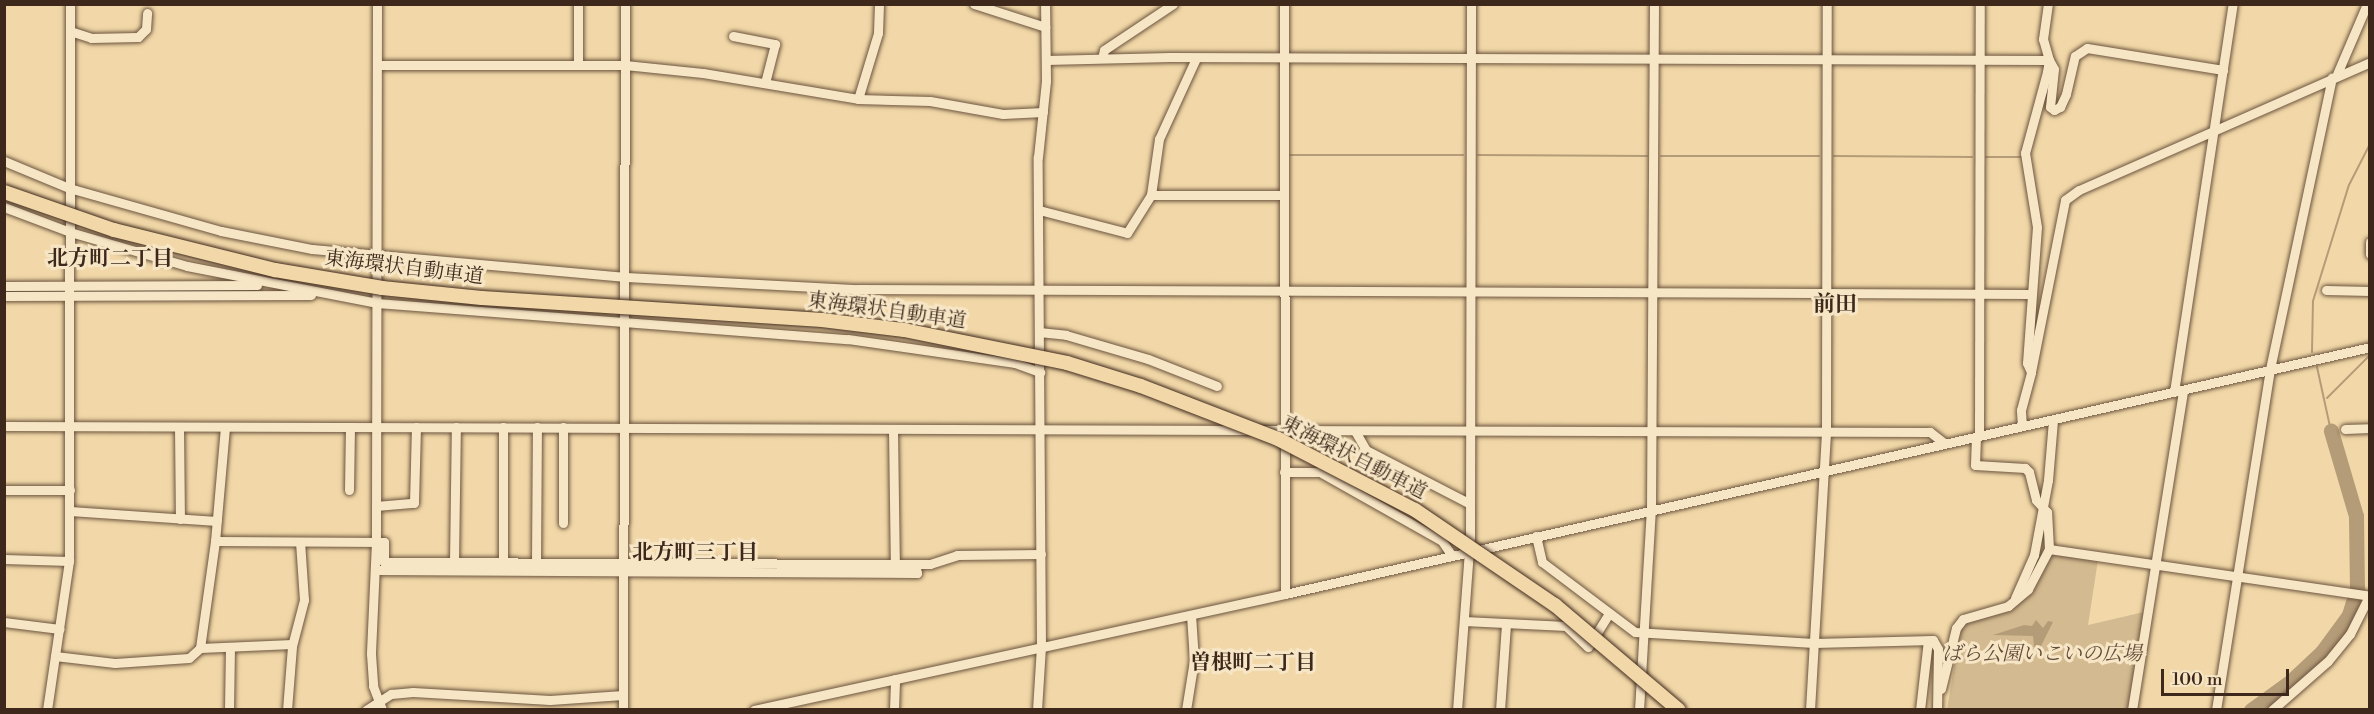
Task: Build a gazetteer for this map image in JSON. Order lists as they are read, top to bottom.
{
  "streets": {
    "highway": ["東海環状自動車道"]
  },
  "districts": [
    "北方町二丁目",
    "前田",
    "北方町三丁目",
    "曽根町二丁目"
  ],
  "parks": ["ばら公園いこいの広場"],
  "scale_bar": "100 m"
}
